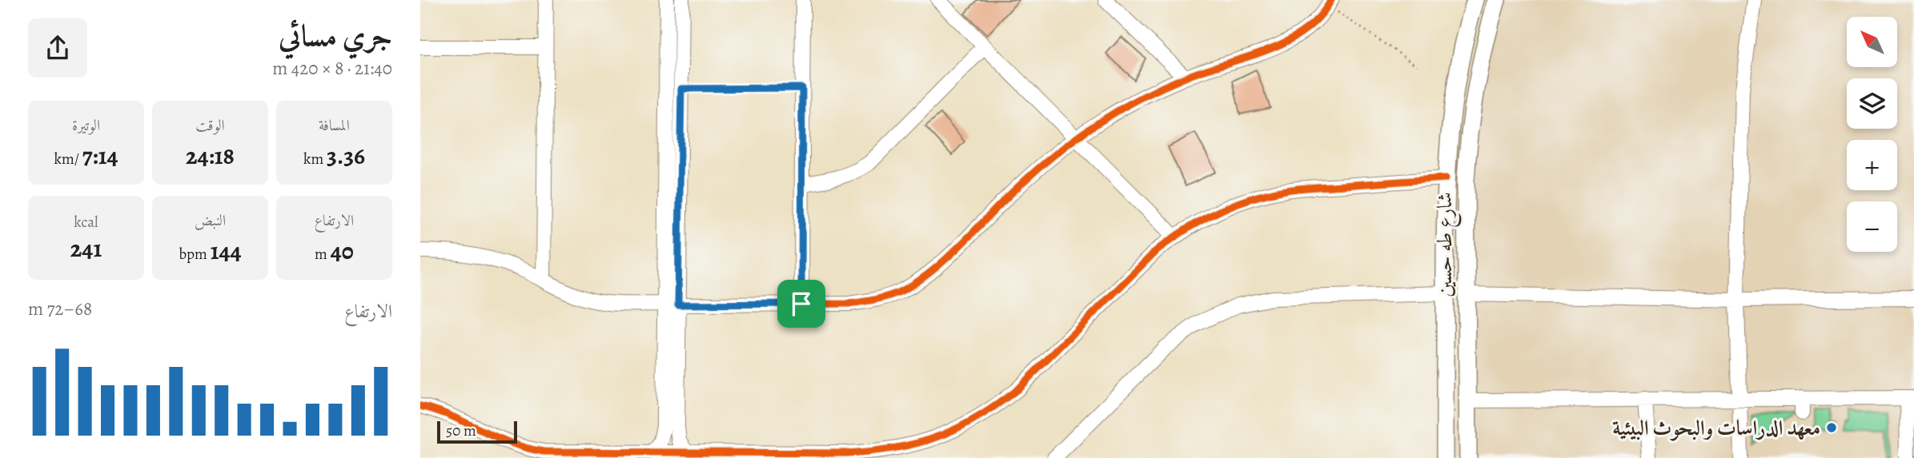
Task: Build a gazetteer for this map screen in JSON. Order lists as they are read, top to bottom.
{
  "streets": {
    "main road": ["شارع طه حسين"]
  },
  "places": ["معهد الدراسات والبحوث البيئية"],
  "scale_bar": "50 m",
  "north": "top left",
  "page": {
    "heading": ["جري مسائي", "21:40 · 8 × 420 m"],
    "map_buttons": ["+", "−"],
    "stats": [
      ["المسافة", "3.36 km"],
      ["الوقت", "24:18"],
      ["الوتيرة", "7:14 /km"],
      ["الارتفاع", "40 m"],
      ["النبض", "144 bpm"],
      ["kcal", "241"]
    ],
    "chart": ["الارتفاع", "68–72 m"],
    "scale": "50 m"
  }
}
